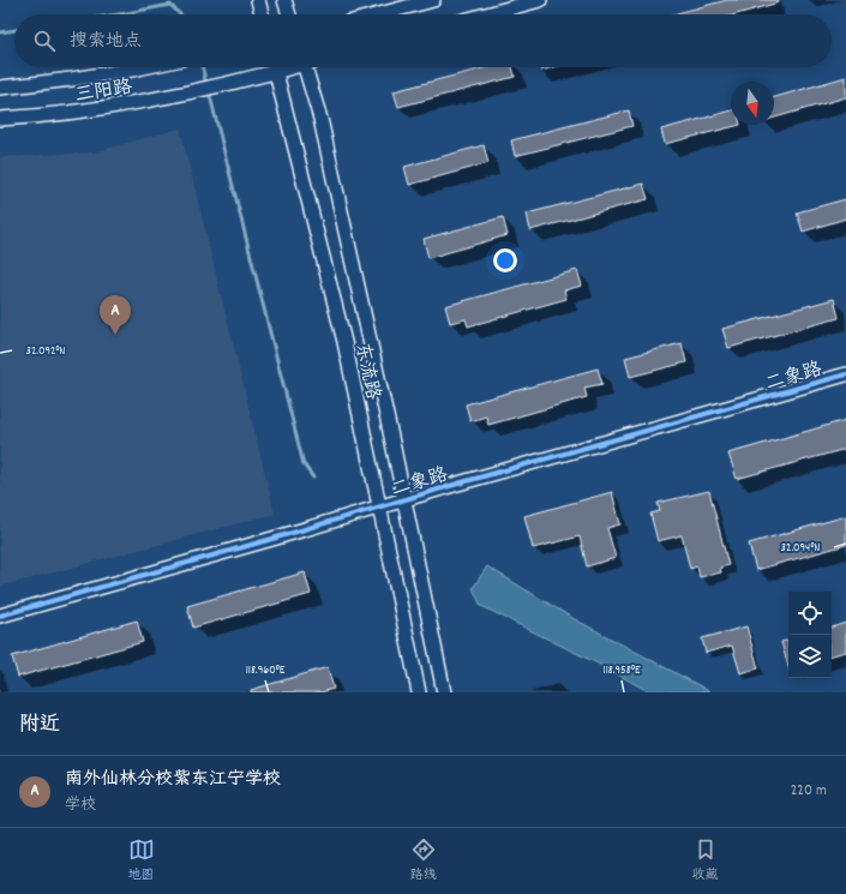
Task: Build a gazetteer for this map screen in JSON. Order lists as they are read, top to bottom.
{
  "streets": {
    "main road": ["三阳路", "东流路", "二象路"]
  },
  "crossings": [
    ["三阳路", "东流路"],
    ["东流路", "二象路"]
  ],
  "north": "bottom",
  "page": {
    "search": "搜索地点",
    "pins": "A",
    "heading": "附近",
    "list": [
      {
        "mark": "A",
        "name": "南外仙林分校紫东江宁学校",
        "note": "学校",
        "value": "220 m"
      }
    ],
    "nav": ["地图", "路线", "收藏"]
  },
  "coordinates": [
    "32.092°N",
    "32.094°N",
    "118.960°E",
    "118.958°E"
  ]
}
